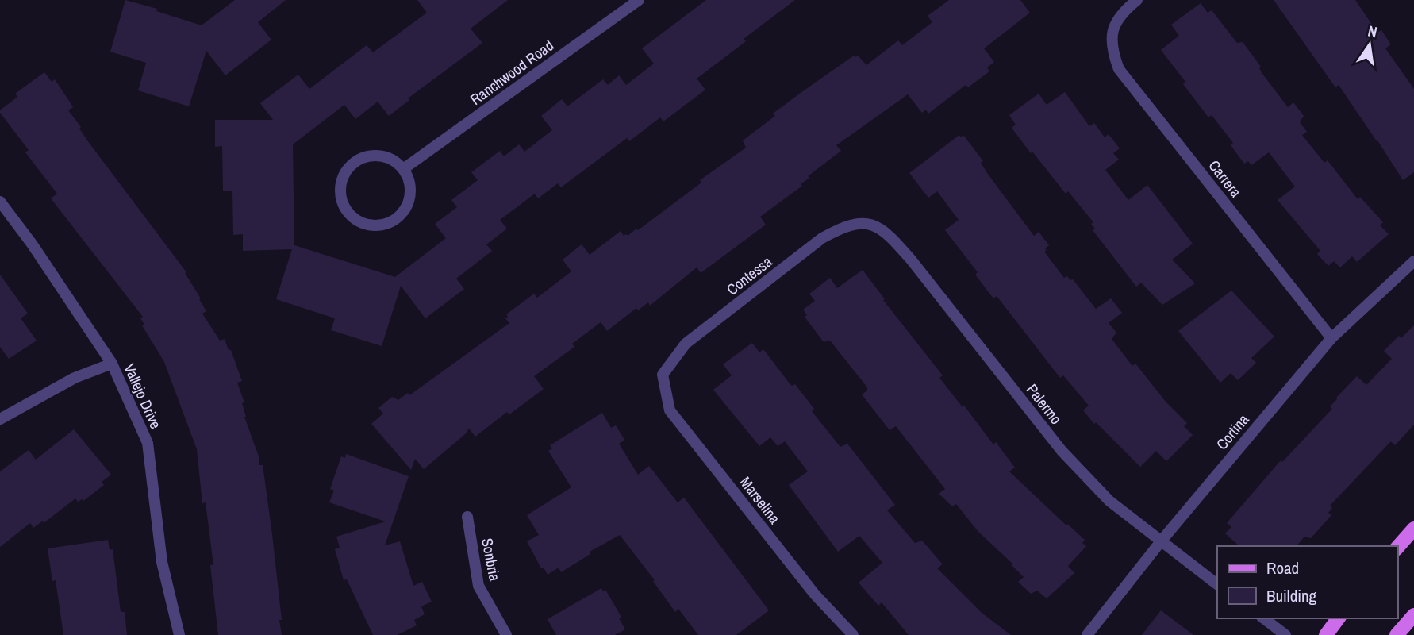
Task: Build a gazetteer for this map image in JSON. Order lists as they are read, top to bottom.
{
  "streets": {
    "street": [
      "Ranchwood Road",
      "Carrera",
      "Contessa",
      "Vallejo Drive",
      "Palermo",
      "Cortina",
      "Marselina",
      "Sonbria"
    ]
  },
  "crossings": [
    ["Carrera", "Cortina"],
    ["Contessa", "Palermo"],
    ["Contessa", "Marselina"],
    ["Palermo", "Cortina"]
  ],
  "legend": ["Road", "Building"],
  "north": "top"
}
